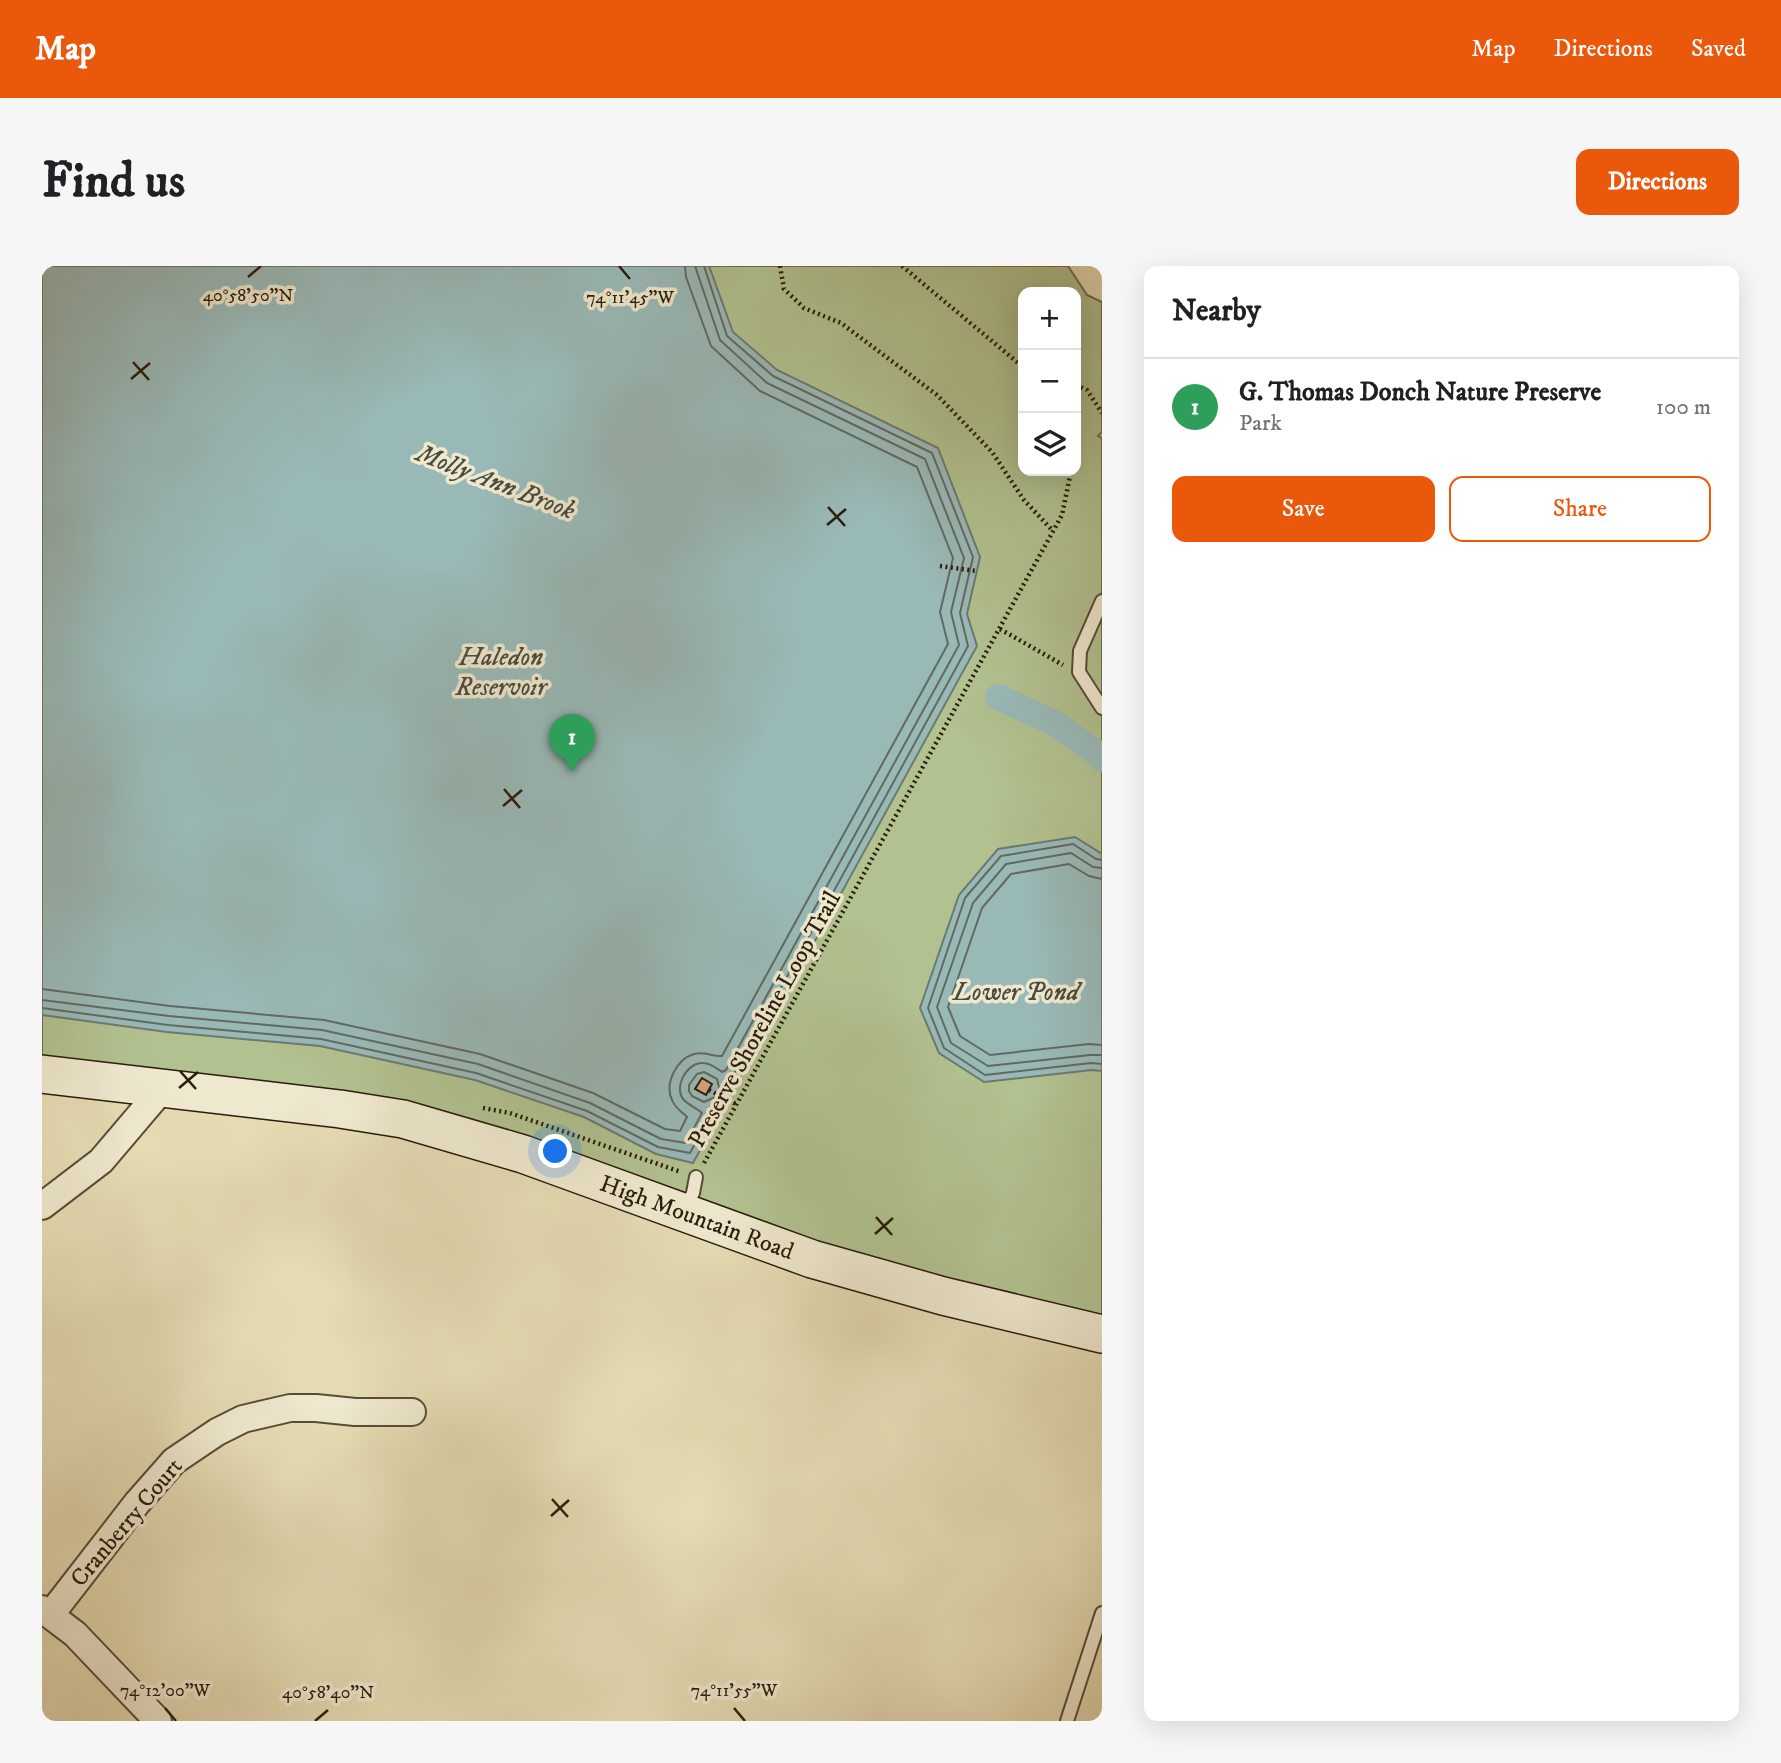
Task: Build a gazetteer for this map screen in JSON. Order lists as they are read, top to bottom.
{
  "streets": {
    "main road": ["High Mountain Road"],
    "street": ["Cranberry Court"],
    "path": ["Preserve Shoreline Loop Trail"]
  },
  "water": ["Molly Ann Brook", "Haledon Reservoir", "Lower Pond"],
  "page": {
    "header": "Map",
    "nav": ["Map", "Directions", "Saved"],
    "buttons": [
      "Directions",
      ["Save", "Share"]
    ],
    "title": "Find us",
    "heading": "Nearby",
    "map_buttons": ["+", "−"],
    "list": [
      {
        "mark": "1",
        "name": "G. Thomas Donch Nature Preserve",
        "note": "Park",
        "value": "100 m"
      }
    ],
    "pins": "1"
  },
  "coordinates": [
    "40°58'50\"N",
    "74°11'45\"W",
    "74°12'00\"W",
    "74°11'55\"W",
    "40°58'40\"N"
  ]
}
